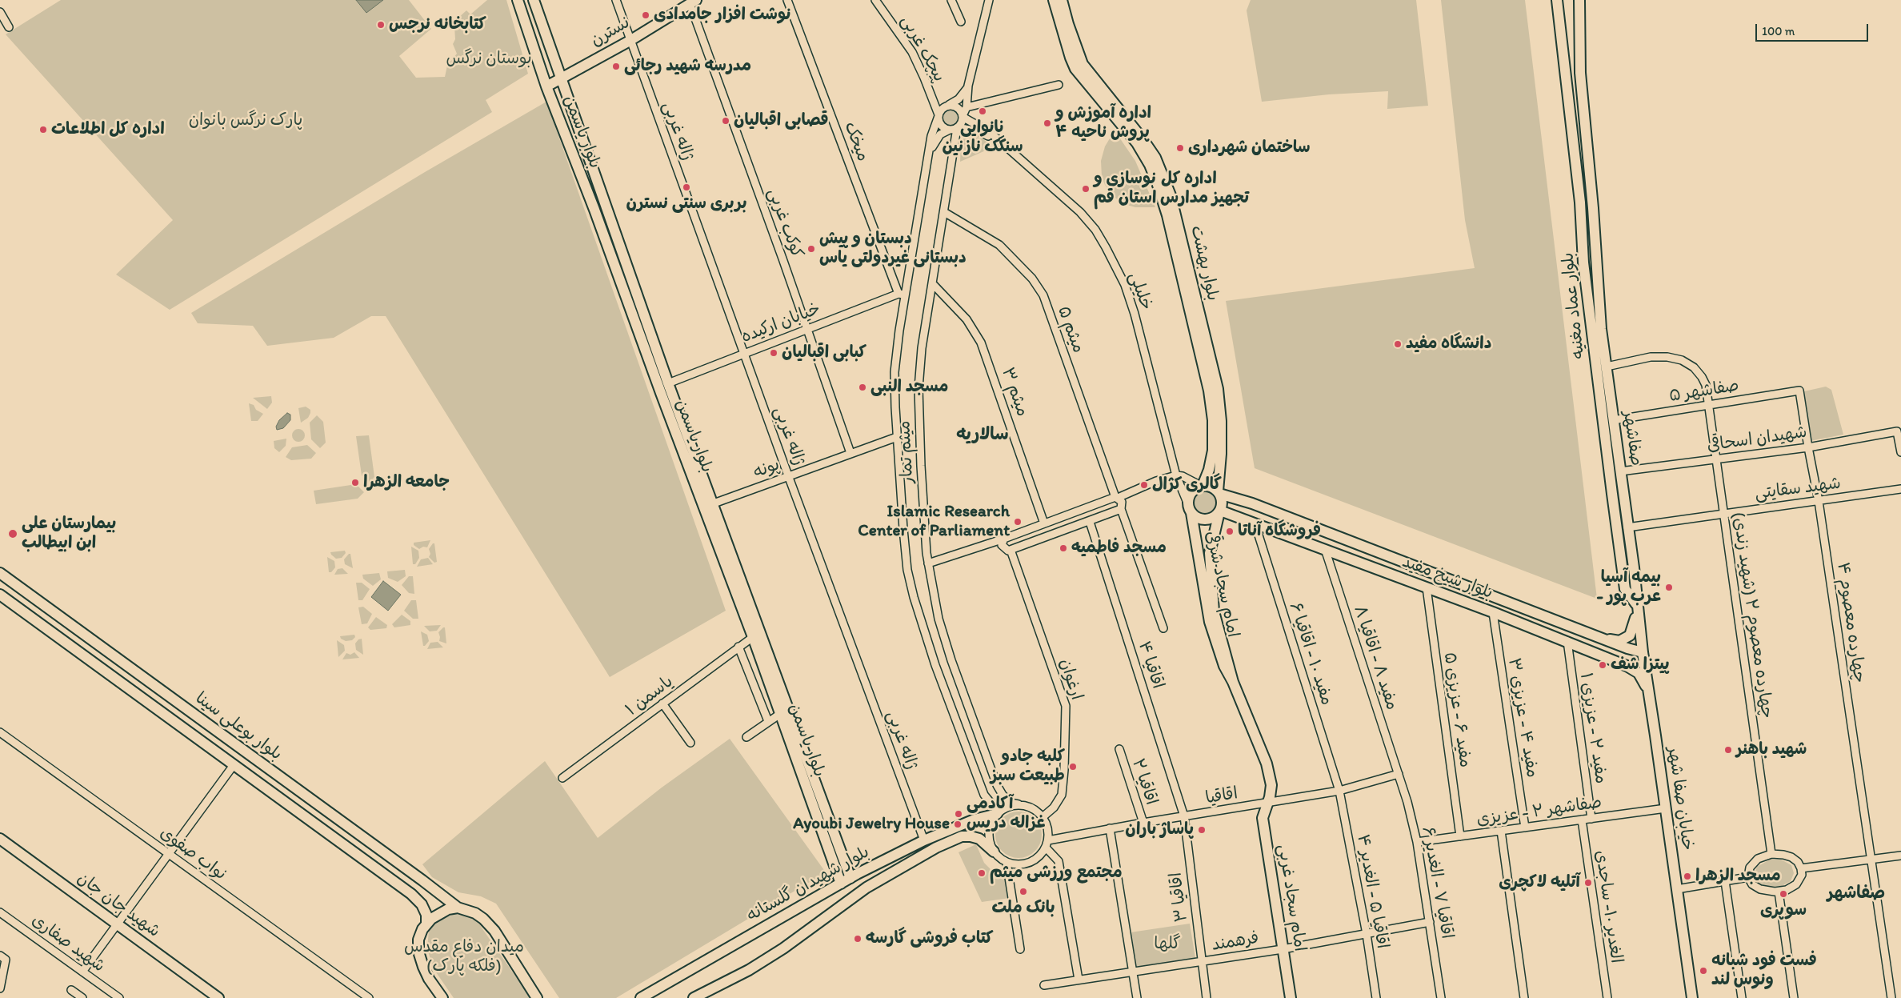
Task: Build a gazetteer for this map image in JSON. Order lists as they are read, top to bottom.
{
  "streets": {
    "street": [
      "نسترن",
      "پیچک غربی",
      "ژاله غربی",
      "بلوار یاسمن",
      "میخک",
      "کوکب غربی",
      "بلوار بهشت",
      "خلیلی",
      "بلوار عماد مغنیه",
      "خیابان ارکیده",
      "میثم ۵",
      "صفاشهر ۵",
      "میثم ۳",
      "صفاشهر",
      "شهیدان اسحاقی",
      "میثم تمار",
      "پونه",
      "شهید سقایتی",
      "بلوار شیخ مفید",
      "امام سجاد شرقی",
      "چهارده معصوم ۲ (شهید زندی)",
      "چهارده معصوم ۴",
      "مفید ۱۰ - اقاقیا ۶",
      "مفید ۸ - اقاقیا ۸",
      "اقاقیا ۴",
      "ارغوان",
      "یاسمن ۱",
      "مفید ۶ - عزیزی ۵",
      "مفید ۴ - عزیزی ۳",
      "بلوار بوعلی سینا",
      "مفید ۲ - عزیزی ۱",
      "اقاقیا ۲",
      "اقاقیا",
      "خیابان صفا شهر",
      "صفاشهر ۲ - عزیزی",
      "نواب صفوی",
      "اقاقیا ۷ - الغدیر ۶",
      "بلوار شهیدان گلستانه",
      "اقاقیا ۵ - الغدیر ۴",
      "اقاقیا ۳",
      "امام سجاد غربی",
      "شهید جان جان",
      "الغدیر ۱۰- ساجدی",
      "فرهمند",
      "شهید صفاری"
    ]
  },
  "crossings": [
    ["نسترن", "ژاله غربی"],
    ["نسترن", "بلوار یاسمن"],
    ["نسترن", "کوکب غربی"],
    ["ژاله غربی", "خیابان ارکیده"],
    ["ژاله غربی", "پونه"],
    ["ژاله غربی", "بلوار شهیدان گلستانه"],
    ["بلوار یاسمن", "خیابان ارکیده"],
    ["بلوار یاسمن", "پونه"],
    ["بلوار یاسمن", "یاسمن ۱"],
    ["بلوار یاسمن", "بلوار شهیدان گلستانه"],
    ["میخک", "خیابان ارکیده"],
    ["میخک", "میثم تمار"],
    ["کوکب غربی", "خیابان ارکیده"],
    ["کوکب غربی", "پونه"],
    ["بلوار بهشت", "خلیلی"],
    ["بلوار بهشت", "بلوار شیخ مفید"],
    ["بلوار بهشت", "امام سجاد شرقی"],
    ["خلیلی", "بلوار شیخ مفید"],
    ["خلیلی", "امام سجاد شرقی"],
    ["بلوار عماد مغنیه", "صفاشهر"],
    ["بلوار عماد مغنیه", "خیابان صفا شهر"],
    ["خیابان ارکیده", "میثم تمار"],
    ["میثم ۵", "میثم تمار"],
    ["صفاشهر ۵", "صفاشهر"],
    ["صفاشهر ۵", "چهارده معصوم ۲ (شهید زندی)"],
    ["صفاشهر ۵", "چهارده معصوم ۴"],
    ["میثم ۳", "میثم تمار"],
    ["صفاشهر", "شهیدان اسحاقی"],
    ["صفاشهر", "شهید سقایتی"],
    ["صفاشهر", "چهارده معصوم ۲ (شهید زندی)"],
    ["صفاشهر", "خیابان صفا شهر"],
    ["شهیدان اسحاقی", "چهارده معصوم ۲ (شهید زندی)"],
    ["شهیدان اسحاقی", "چهارده معصوم ۴"],
    ["میثم تمار", "پونه"],
    ["میثم تمار", "ارغوان"],
    ["میثم تمار", "اقاقیا"],
    ["میثم تمار", "بلوار شهیدان گلستانه"],
    ["شهید سقایتی", "چهارده معصوم ۲ (شهید زندی)"],
    ["شهید سقایتی", "چهارده معصوم ۴"],
    ["بلوار شیخ مفید", "امام سجاد شرقی"],
    ["بلوار شیخ مفید", "مفید ۱۰ - اقاقیا ۶"],
    ["بلوار شیخ مفید", "مفید ۸ - اقاقیا ۸"],
    ["بلوار شیخ مفید", "مفید ۶ - عزیزی ۵"],
    ["بلوار شیخ مفید", "مفید ۴ - عزیزی ۳"],
    ["بلوار شیخ مفید", "مفید ۲ - عزیزی ۱"],
    ["بلوار شیخ مفید", "خیابان صفا شهر"],
    ["امام سجاد شرقی", "اقاقیا"],
    ["امام سجاد شرقی", "امام سجاد غربی"],
    ["مفید ۱۰ - اقاقیا ۶", "اقاقیا"],
    ["مفید ۱۰ - اقاقیا ۶", "اقاقیا ۵ - الغدیر ۴"],
    ["مفید ۸ - اقاقیا ۸", "اقاقیا"],
    ["مفید ۸ - اقاقیا ۸", "اقاقیا ۷ - الغدیر ۶"],
    ["اقاقیا ۴", "اقاقیا"],
    ["اقاقیا ۴", "اقاقیا ۳"],
    ["ارغوان", "اقاقیا"],
    ["ارغوان", "بلوار شهیدان گلستانه"],
    ["مفید ۶ - عزیزی ۵", "صفاشهر ۲ - عزیزی"],
    ["مفید ۴ - عزیزی ۳", "صفاشهر ۲ - عزیزی"],
    ["مفید ۲ - عزیزی ۱", "صفاشهر ۲ - عزیزی"],
    ["اقاقیا ۲", "اقاقیا"],
    ["اقاقیا", "اقاقیا ۷ - الغدیر ۶"],
    ["اقاقیا", "بلوار شهیدان گلستانه"],
    ["اقاقیا", "اقاقیا ۵ - الغدیر ۴"],
    ["اقاقیا", "اقاقیا ۳"],
    ["اقاقیا", "امام سجاد غربی"],
    ["خیابان صفا شهر", "صفاشهر ۲ - عزیزی"],
    ["صفاشهر ۲ - عزیزی", "اقاقیا ۷ - الغدیر ۶"],
    ["صفاشهر ۲ - عزیزی", "الغدیر ۱۰- ساجدی"],
    ["اقاقیا ۷ - الغدیر ۶", "فرهمند"],
    ["اقاقیا ۵ - الغدیر ۴", "فرهمند"],
    ["اقاقیا ۳", "فرهمند"],
    ["امام سجاد غربی", "فرهمند"]
  ],
  "districts": ["سالاریه", "صفاشهر"],
  "parks": [
    "بوستان نرگس",
    "پارک نرگس بانوان",
    "گلها",
    "میدان دفاع مقدس (فلکه پارک)"
  ],
  "places": [
    "نوشت افزار جامدادی",
    "کتابخانه نرجس",
    "مدرسه شهید رجائی",
    "نانوایی سنگک نازنین",
    "قصابی اقبالیان",
    "اداره آموزش و پروش ناحیه ۴",
    "اداره کل اطلاعات",
    "ساختمان شهرداری",
    "بربری سنتی نسترن",
    "اداره کل نوسازی و تجهیز مدارس استان قم",
    "دبستان و پیش دبستانی غیردولتی یاس",
    "دانشگاه مفید",
    "کبابی اقبالیان",
    "مسجد النبی",
    "جامعه الزهرا",
    "گالری کژال",
    "Islamic Research Center of Parliament",
    "فروشگاه آناتا",
    "بیمارستان علی ابن ابیطالب",
    "مسجد فاطمیه",
    "بیمه آسیا - عرب پور",
    "پیتزا شف",
    "شهید باهنر",
    "کلبه جادو طبیعت سبز",
    "آکادمی غزاله دریس",
    "Ayoubi Jewelry House",
    "پاساژ باران",
    "مجتمع ورزشی میثم",
    "مسجد الزهرا",
    "آتلیه لاکچری",
    "بانک ملت",
    "سوپری",
    "کتاب فروشی گارسه",
    "فست فود شبانه ونوس لند"
  ],
  "scale_bar": "100 m"
}
